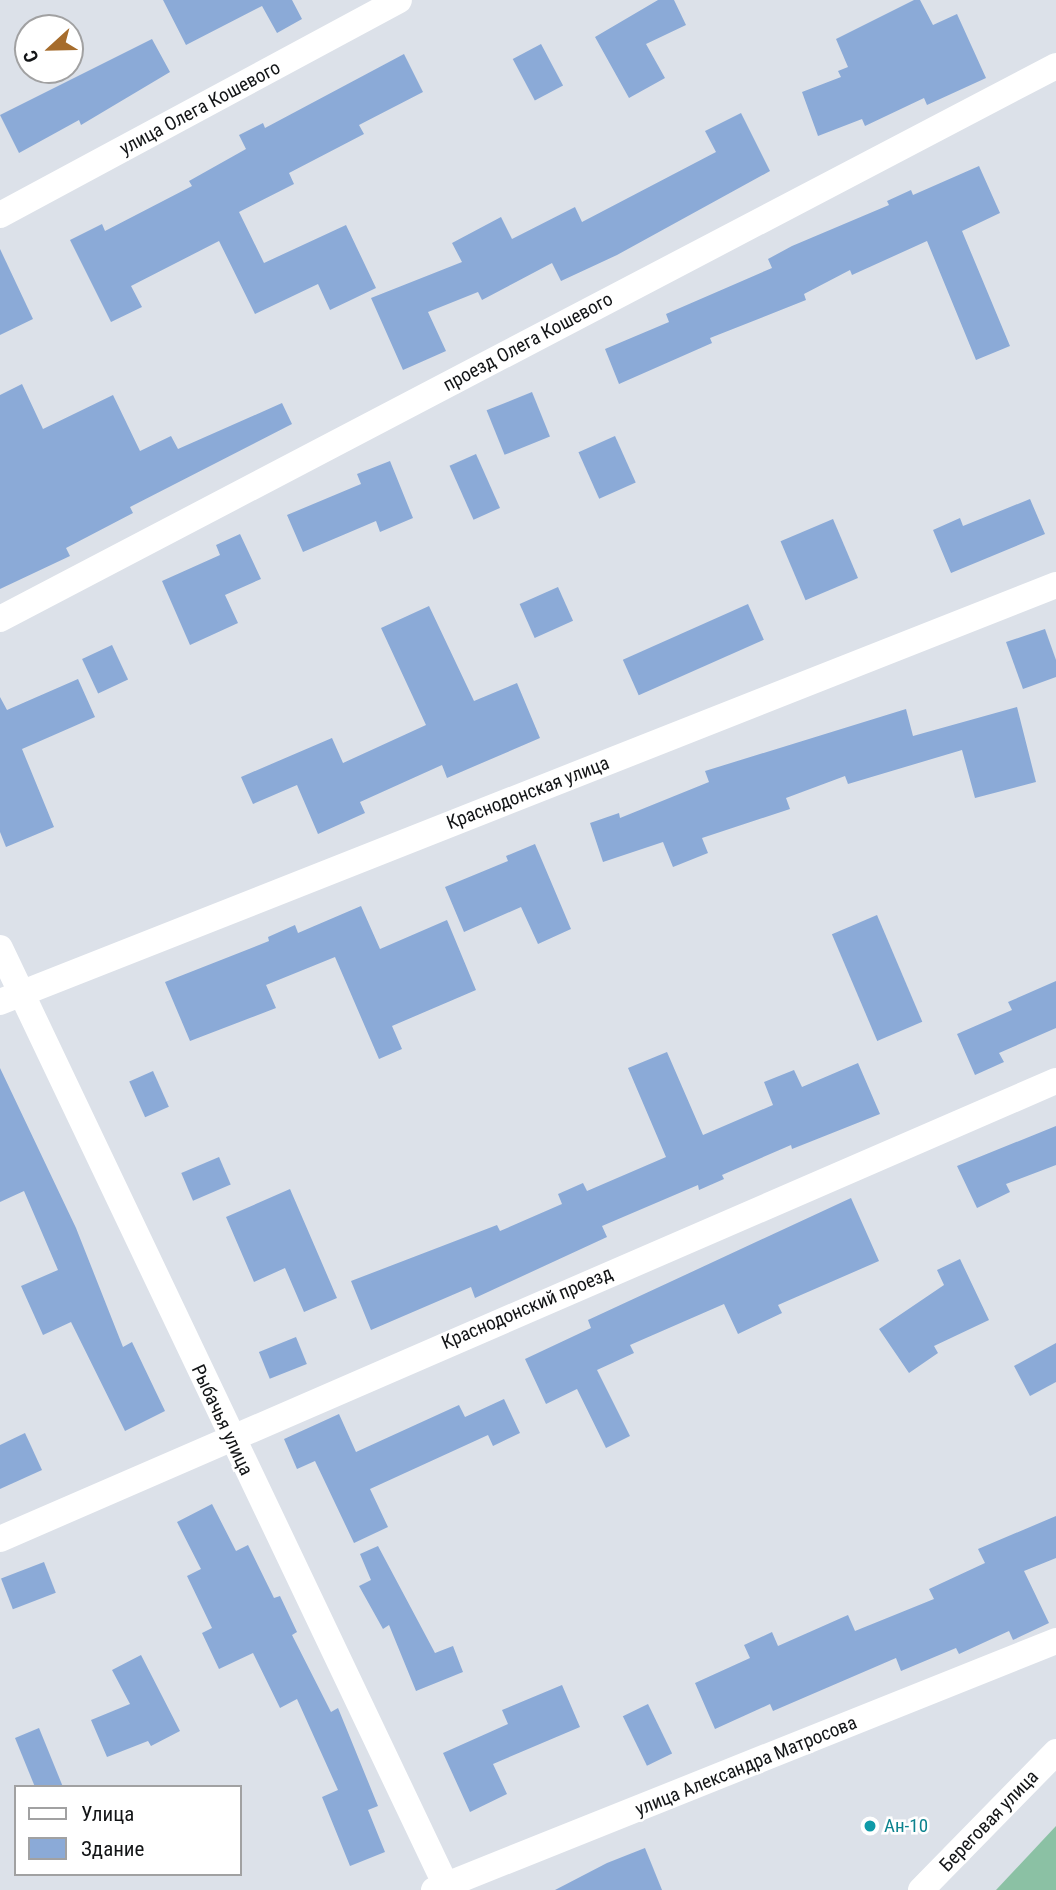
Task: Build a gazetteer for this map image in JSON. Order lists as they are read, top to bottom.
{
  "streets": {
    "street": [
      "улица Олега Кошевого",
      "проезд Олега Кошевого",
      "Краснодонская улица",
      "Краснодонский проезд",
      "Рыбачья улица",
      "улица Александра Матросова",
      "Береговая улица"
    ]
  },
  "crossings": [
    ["Краснодонская улица", "Рыбачья улица"],
    ["Краснодонский проезд", "Рыбачья улица"],
    ["Рыбачья улица", "улица Александра Матросова"]
  ],
  "places": ["Ан-10"],
  "legend": ["Улица", "Здание"],
  "north": "left"
}
